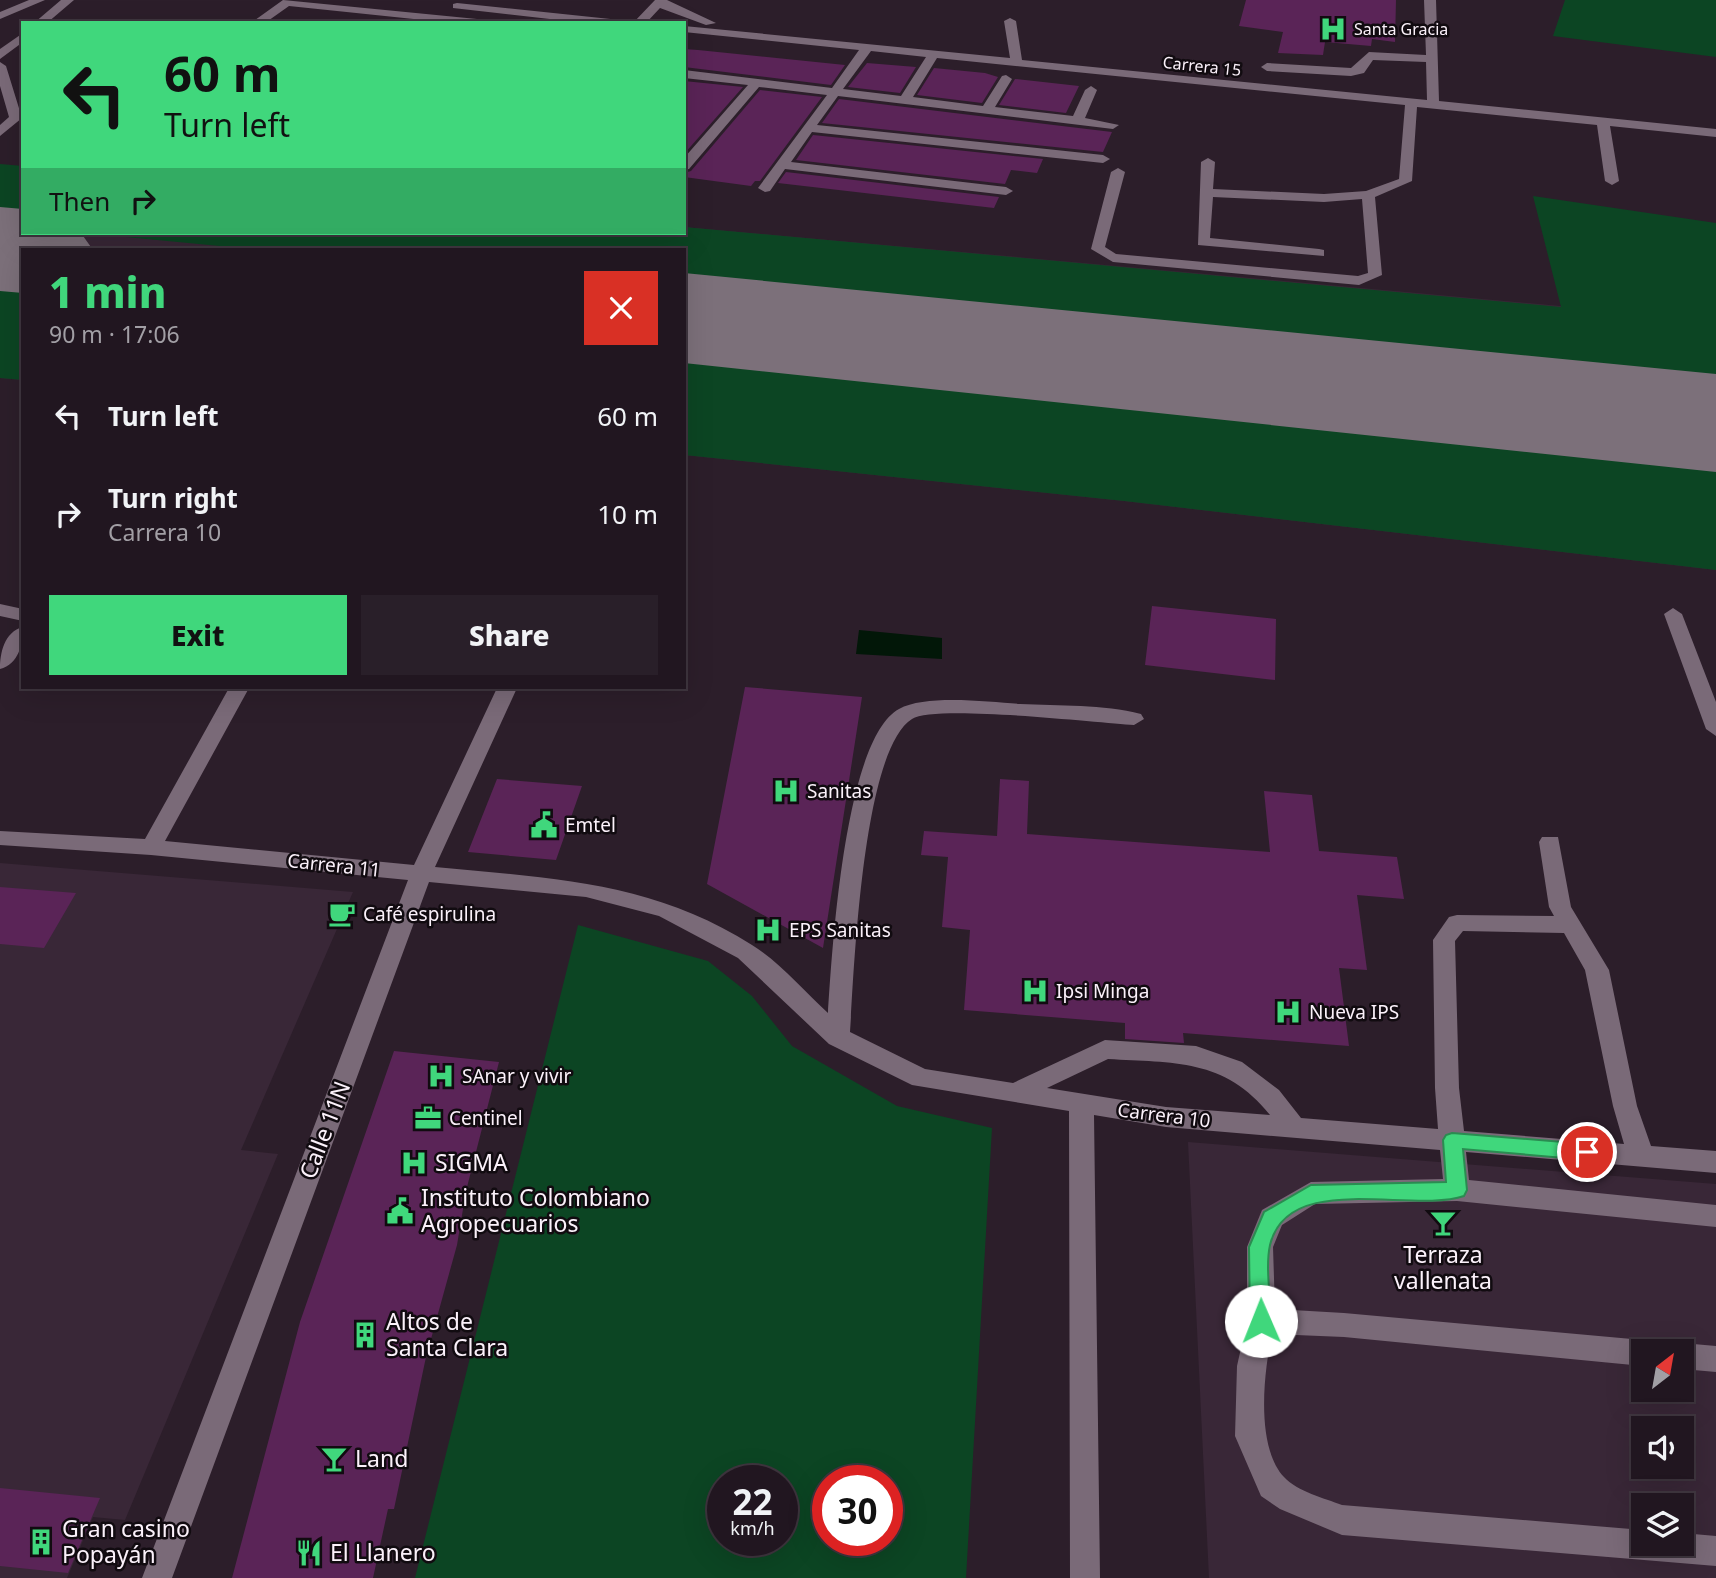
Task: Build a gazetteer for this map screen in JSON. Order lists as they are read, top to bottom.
{
  "streets": {
    "street": [
      "Carrera 15",
      "Carrera 11",
      "Carrera 10",
      "Calle 11N"
    ]
  },
  "crossings": [
    ["Carrera 11", "Carrera 10"],
    ["Carrera 11", "Calle 11N"]
  ],
  "places": {
    "hospital": [
      "Santa Gracia",
      "Sanitas",
      "EPS Sanitas",
      "Ipsi Minga",
      "Nueva IPS",
      "SAnar y vivir",
      "SIGMA"
    ],
    "public building": ["Emtel", "Instituto Colombiano Agropecuarios"],
    "cafe": ["Café espirulina"],
    "office": ["Centinel"],
    "bar": ["Terraza vallenata", "Land"],
    "building": ["Altos de Santa Clara", "Gran casino Popayán"],
    "restaurant": ["El Llanero"]
  },
  "north": "top right",
  "page": {
    "turn": ["60 m", "Turn left"],
    "then": "Then",
    "heading": ["1 min", "90 m · 17:06"],
    "list": [
      {
        "name": "Turn left",
        "value": "60 m"
      },
      {
        "name": "Turn right",
        "note": "Carrera 10",
        "value": "10 m"
      }
    ],
    "buttons": ["Exit", "Share"],
    "speed": "22 km/h",
    "limit": "30"
  }
}
